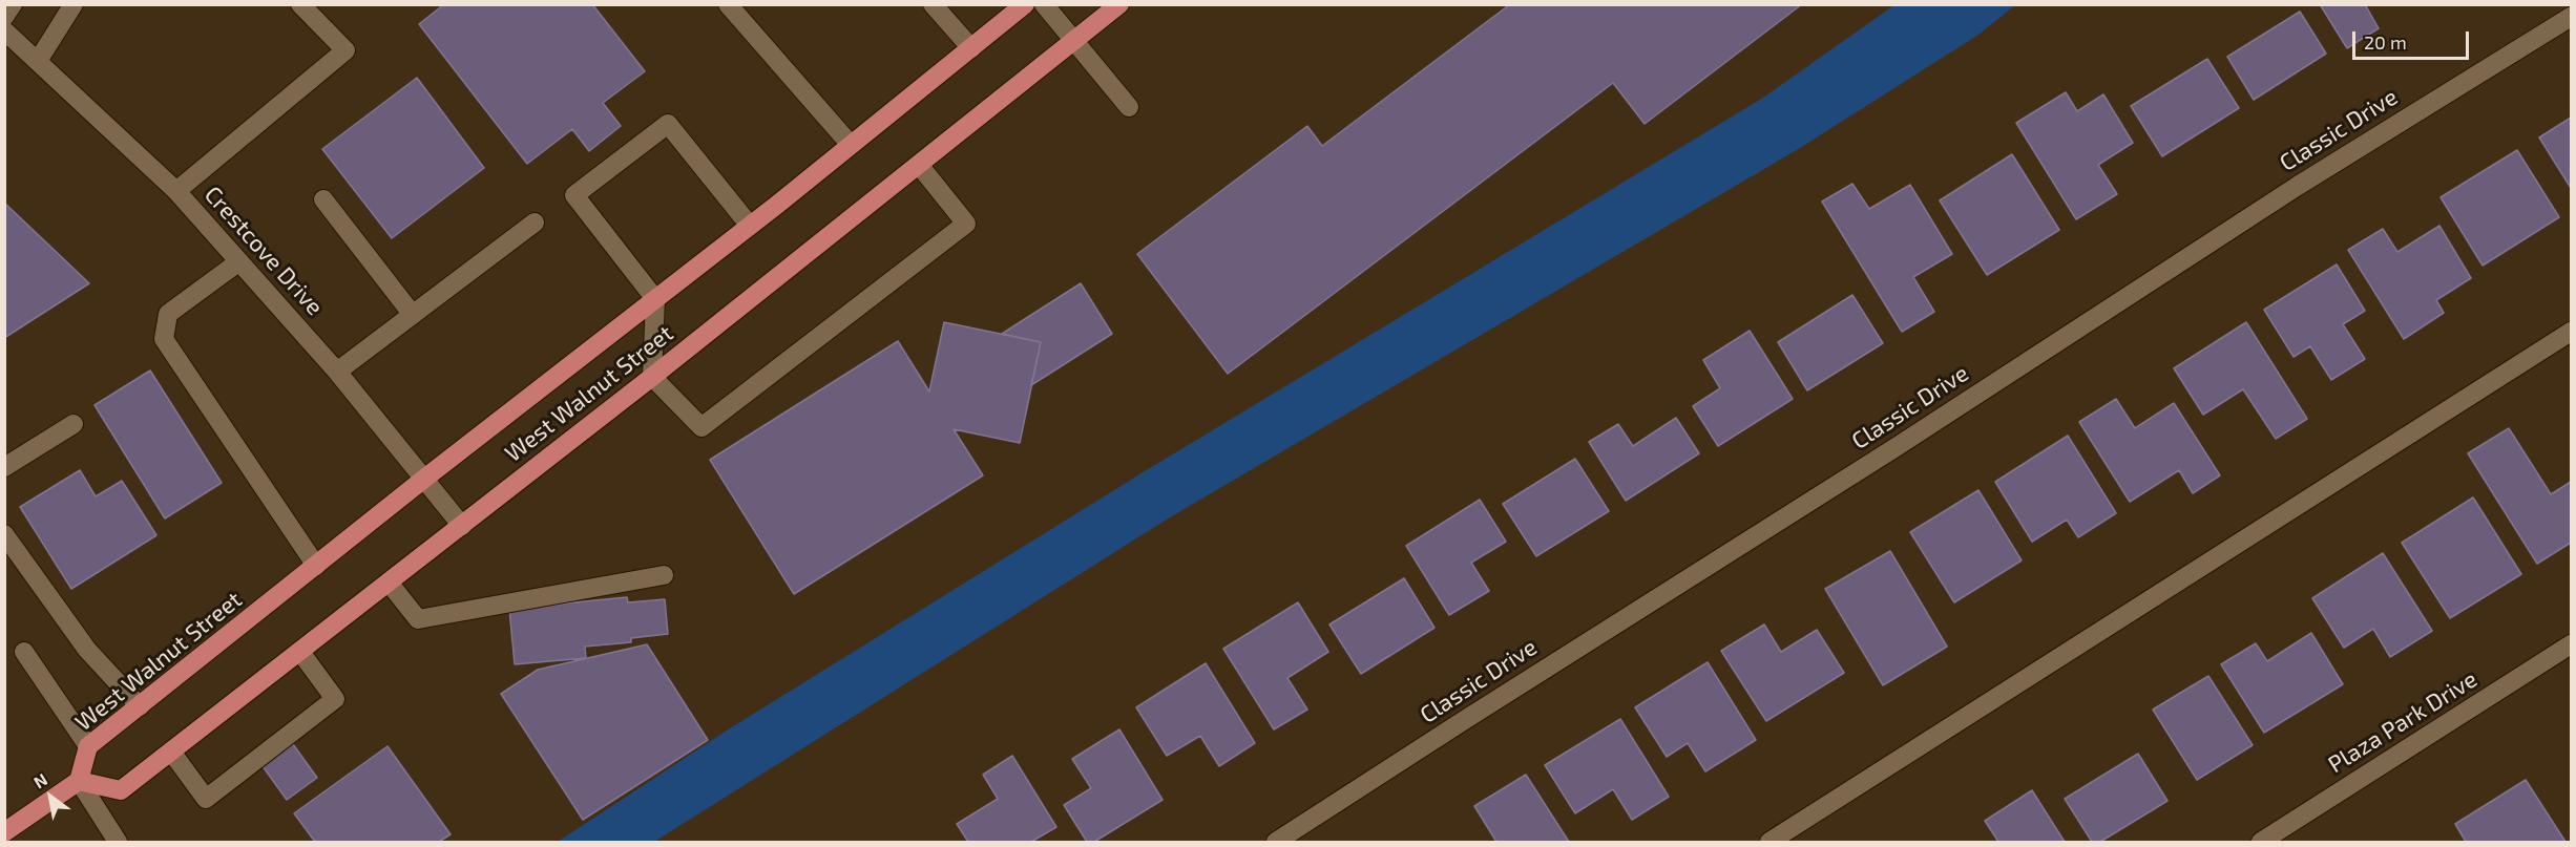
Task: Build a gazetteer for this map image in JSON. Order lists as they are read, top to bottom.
{
  "streets": {
    "main road": ["West Walnut Street"],
    "street": ["Classic Drive", "Crestcove Drive", "Plaza Park Drive"]
  },
  "crossings": [
    ["Crestcove Drive", "West Walnut Street"]
  ],
  "scale_bar": "20 m",
  "north": "top left"
}
